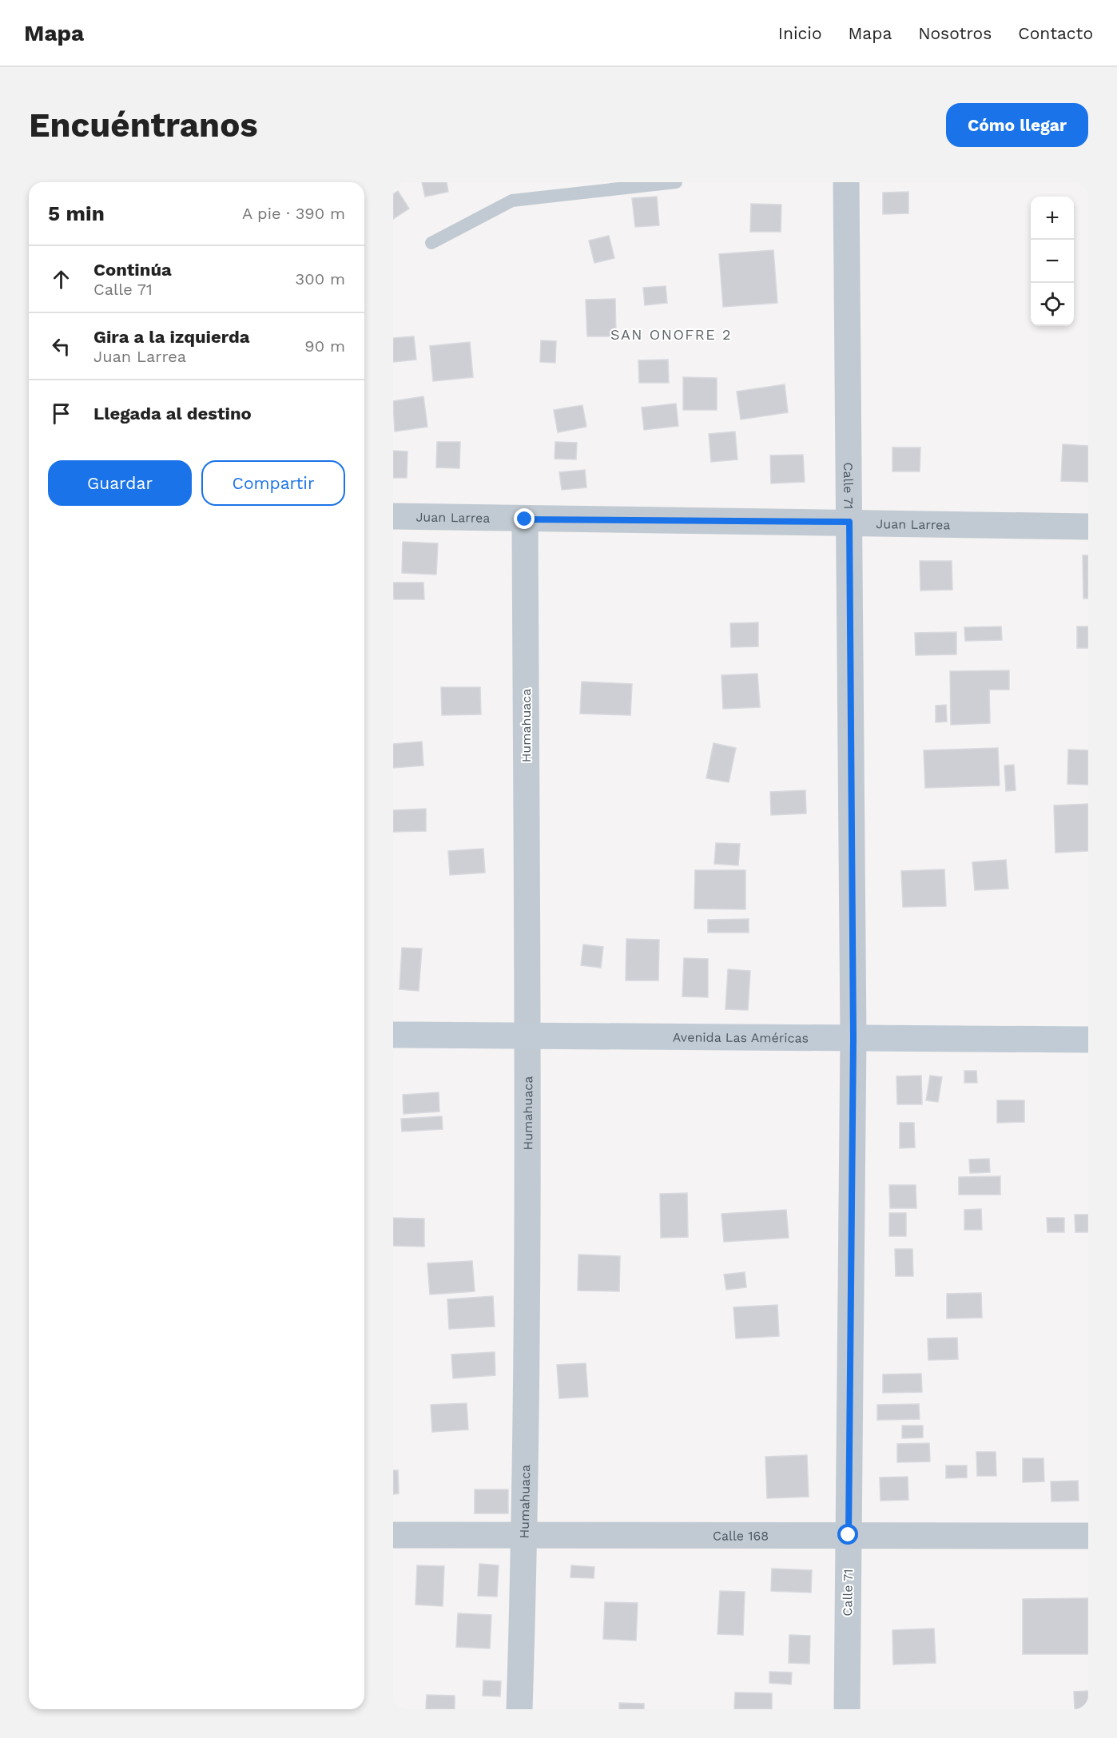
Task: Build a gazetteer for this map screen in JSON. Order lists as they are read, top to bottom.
{
  "streets": {
    "main road": ["Avenida Las Américas"],
    "street": [
      "Calle 71",
      "Juan Larrea",
      "Humahuaca",
      "Calle 168"
    ]
  },
  "crossings": [
    ["Calle 71", "Juan Larrea"],
    ["Calle 71", "Avenida Las Américas"],
    ["Calle 71", "Calle 168"],
    ["Juan Larrea", "Humahuaca"],
    ["Humahuaca", "Avenida Las Américas"],
    ["Humahuaca", "Calle 168"]
  ],
  "districts": ["SAN ONOFRE 2"],
  "page": {
    "header": "Mapa",
    "nav": [
      "Inicio",
      "Mapa",
      "Nosotros",
      "Contacto"
    ],
    "buttons": [
      "Cómo llegar",
      ["Guardar", "Compartir"]
    ],
    "title": "Encuéntranos",
    "heading": ["5 min", "A pie · 390 m"],
    "map_buttons": ["+", "−"],
    "list": [
      ["Continúa", "Calle 71", "300 m"],
      ["Gira a la izquierda", "Juan Larrea", "90 m"],
      "Llegada al destino"
    ]
  }
}
